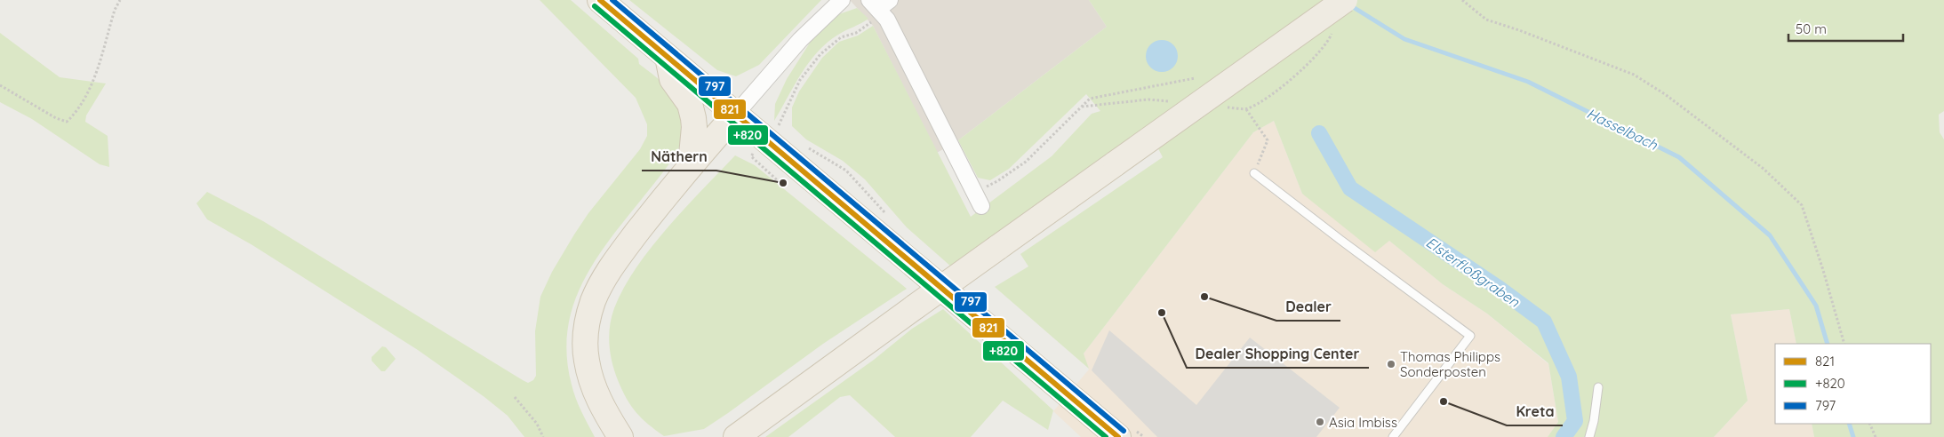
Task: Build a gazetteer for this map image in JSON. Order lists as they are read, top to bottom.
{
  "water": ["Hasselbach", "Elsterfloßgraben"],
  "places": [
    "Näthern",
    "Dealer",
    "Dealer Shopping Center",
    "Thomas Philipps Sonderposten",
    "Kreta",
    "Asia Imbiss"
  ],
  "lines": ["transit line 821", "transit line 797", "transit line +820"],
  "legend": ["821", "+820", "797"],
  "scale_bar": "50 m"
}
